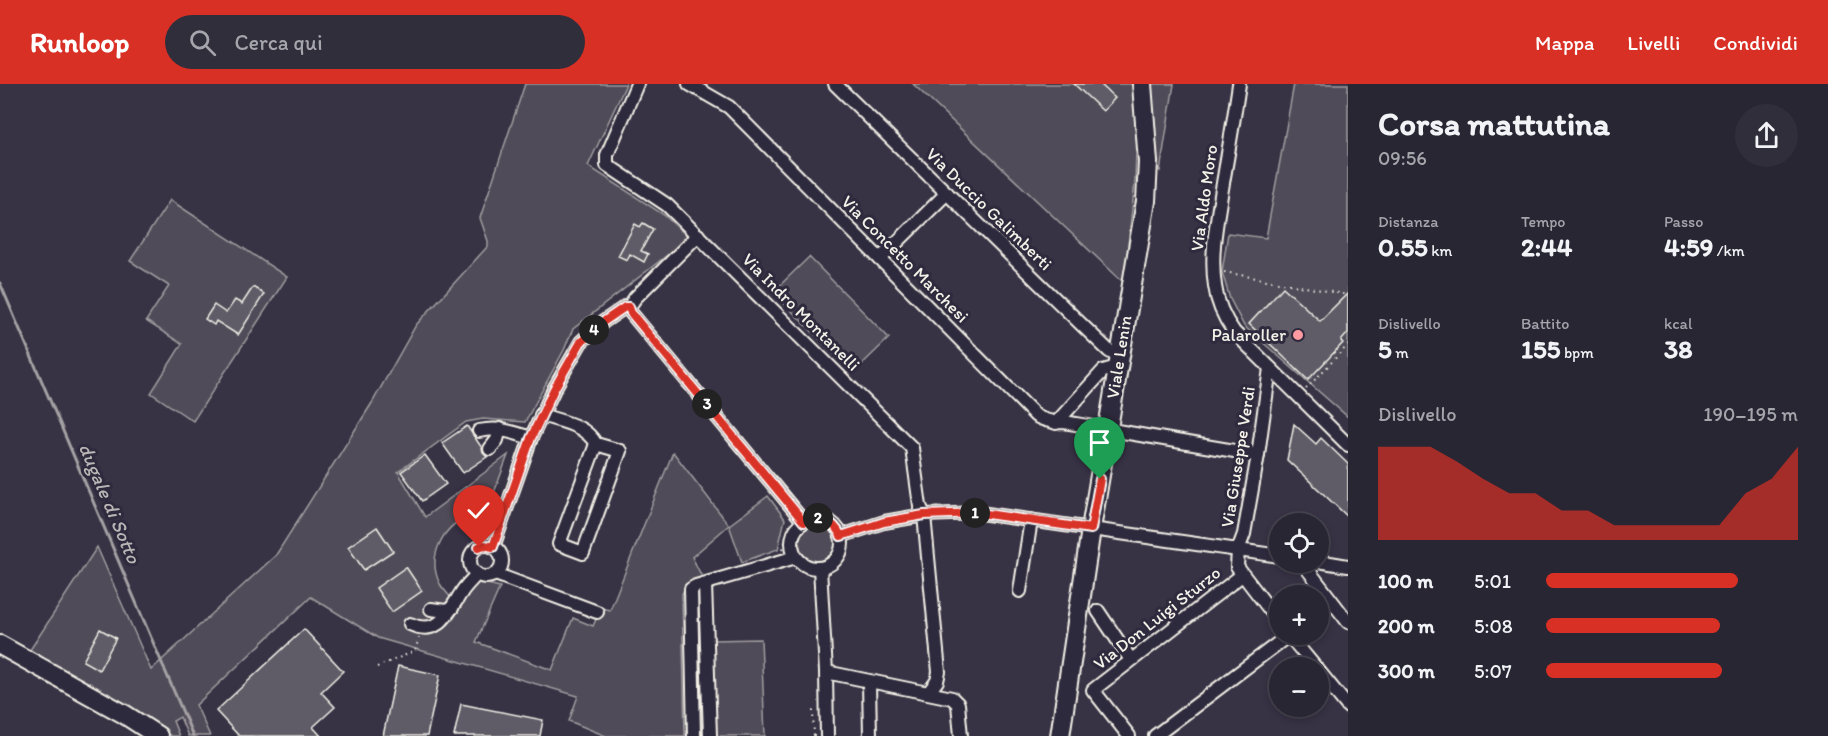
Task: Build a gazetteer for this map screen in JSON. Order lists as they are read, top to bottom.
{
  "streets": {
    "main road": ["Viale Lenin"],
    "street": [
      "Via Aldo Moro",
      "Via Duccio Galimberti",
      "Via Concetto Marchesi",
      "Via Indro Montanelli",
      "Via Giuseppe Verdi",
      "Via Don Luigi Sturzo"
    ]
  },
  "crossings": [
    ["Via Aldo Moro", "Via Giuseppe Verdi"],
    ["Via Duccio Galimberti", "Viale Lenin"],
    ["Via Concetto Marchesi", "Viale Lenin"],
    ["Via Concetto Marchesi", "Via Giuseppe Verdi"]
  ],
  "water": ["dugale di Sotto"],
  "places": ["Palaroller"],
  "page": {
    "header": "Runloop",
    "search": "Cerca qui",
    "nav": ["Mappa", "Livelli", "Condividi"],
    "heading": ["Corsa mattutina", "09:56"],
    "stats": [
      ["Distanza", "0.55 km"],
      ["Tempo", "2:44"],
      ["Passo", "4:59 /km"],
      ["Dislivello", "5 m"],
      ["Battito", "155 bpm"],
      ["kcal", "38"]
    ],
    "pins": [
      "4",
      "3",
      "1",
      "2"
    ],
    "chart": ["Dislivello", "190–195 m"],
    "map_buttons": ["+", "−"],
    "list": [
      {
        "name": "100 m",
        "note": "5:01"
      },
      {
        "name": "200 m",
        "note": "5:08"
      },
      {
        "name": "300 m",
        "note": "5:07"
      }
    ]
  }
}
